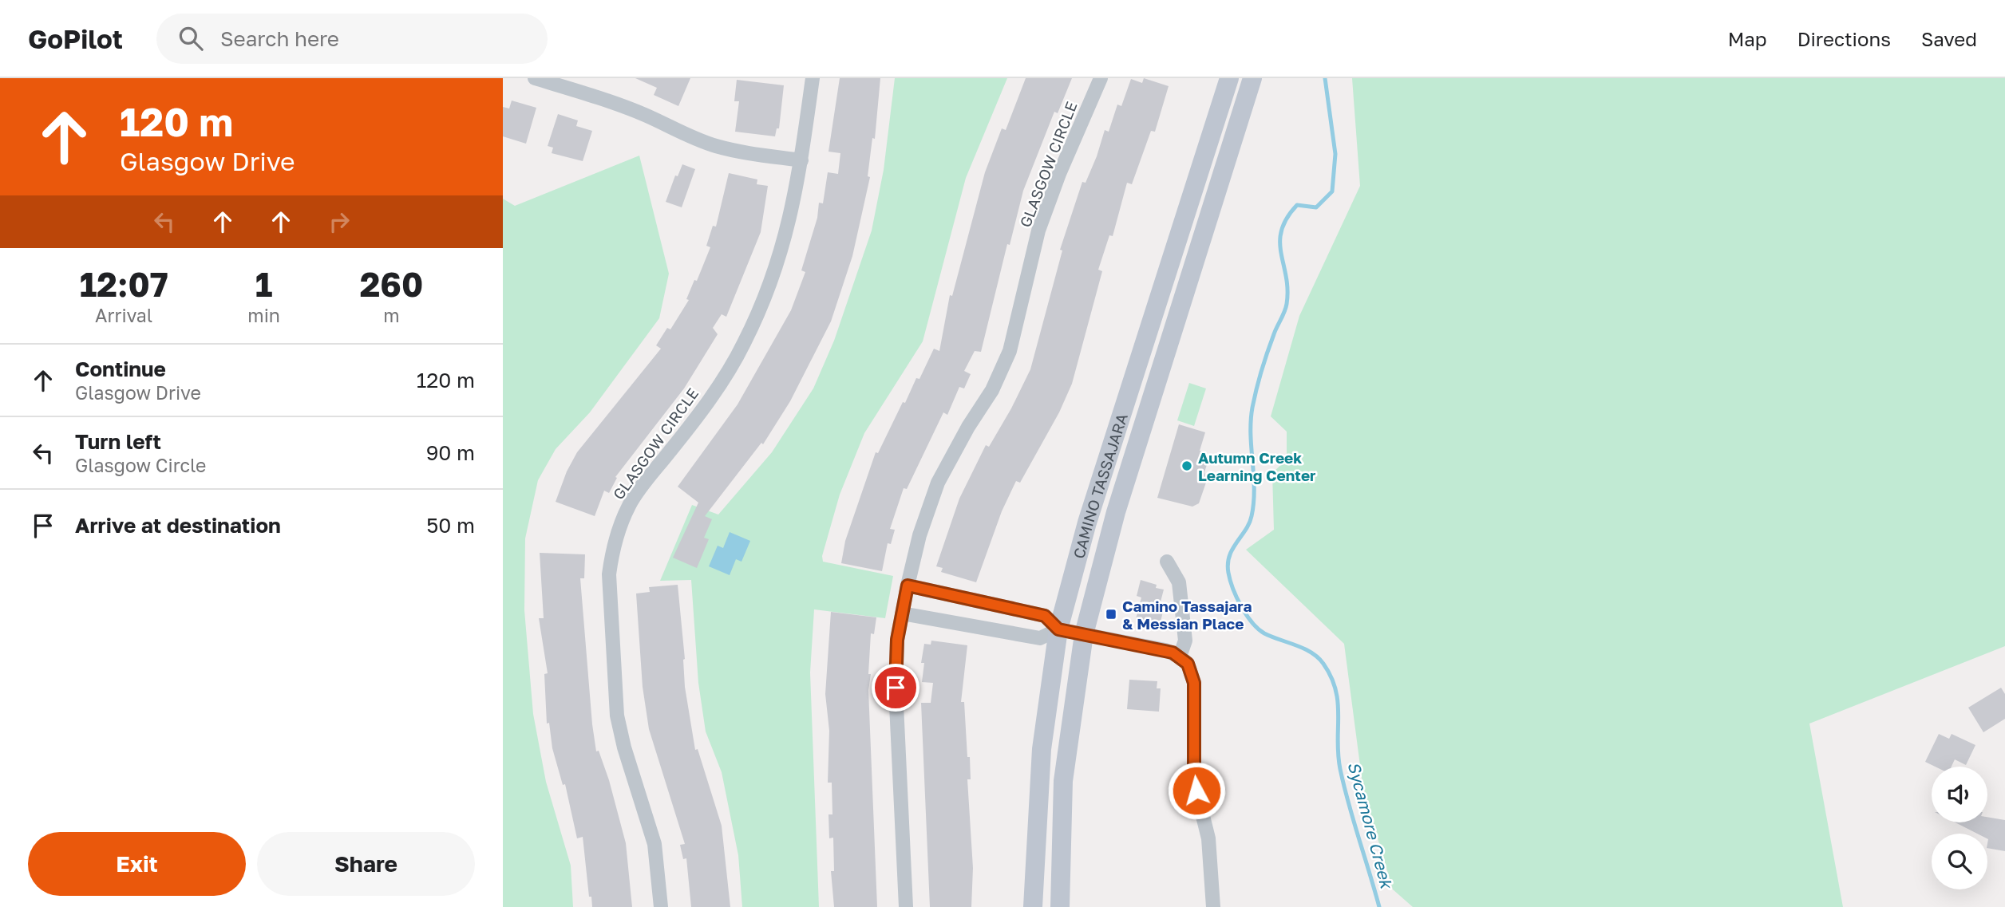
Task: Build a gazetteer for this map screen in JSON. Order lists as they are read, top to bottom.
{
  "streets": {
    "main road": ["CAMINO TASSAJARA"],
    "street": ["GLASGOW CIRCLE"]
  },
  "water": ["Sycamore Creek"],
  "places": {
    "other": ["Autumn Creek Learning Center"],
    "transit": ["Camino Tassajara & Messian Place"]
  },
  "page": {
    "header": "GoPilot",
    "search": "Search here",
    "nav": ["Map", "Directions", "Saved"],
    "turn": ["120 m", "Glasgow Drive"],
    "eta": [
      "12:07",
      "Arrival",
      "1",
      "min",
      "260",
      "m"
    ],
    "list": [
      {
        "name": "Continue",
        "note": "Glasgow Drive",
        "value": "120 m"
      },
      {
        "name": "Turn left",
        "note": "Glasgow Circle",
        "value": "90 m"
      },
      {
        "name": "Arrive at destination",
        "value": "50 m"
      }
    ],
    "buttons": ["Exit", "Share"]
  }
}
